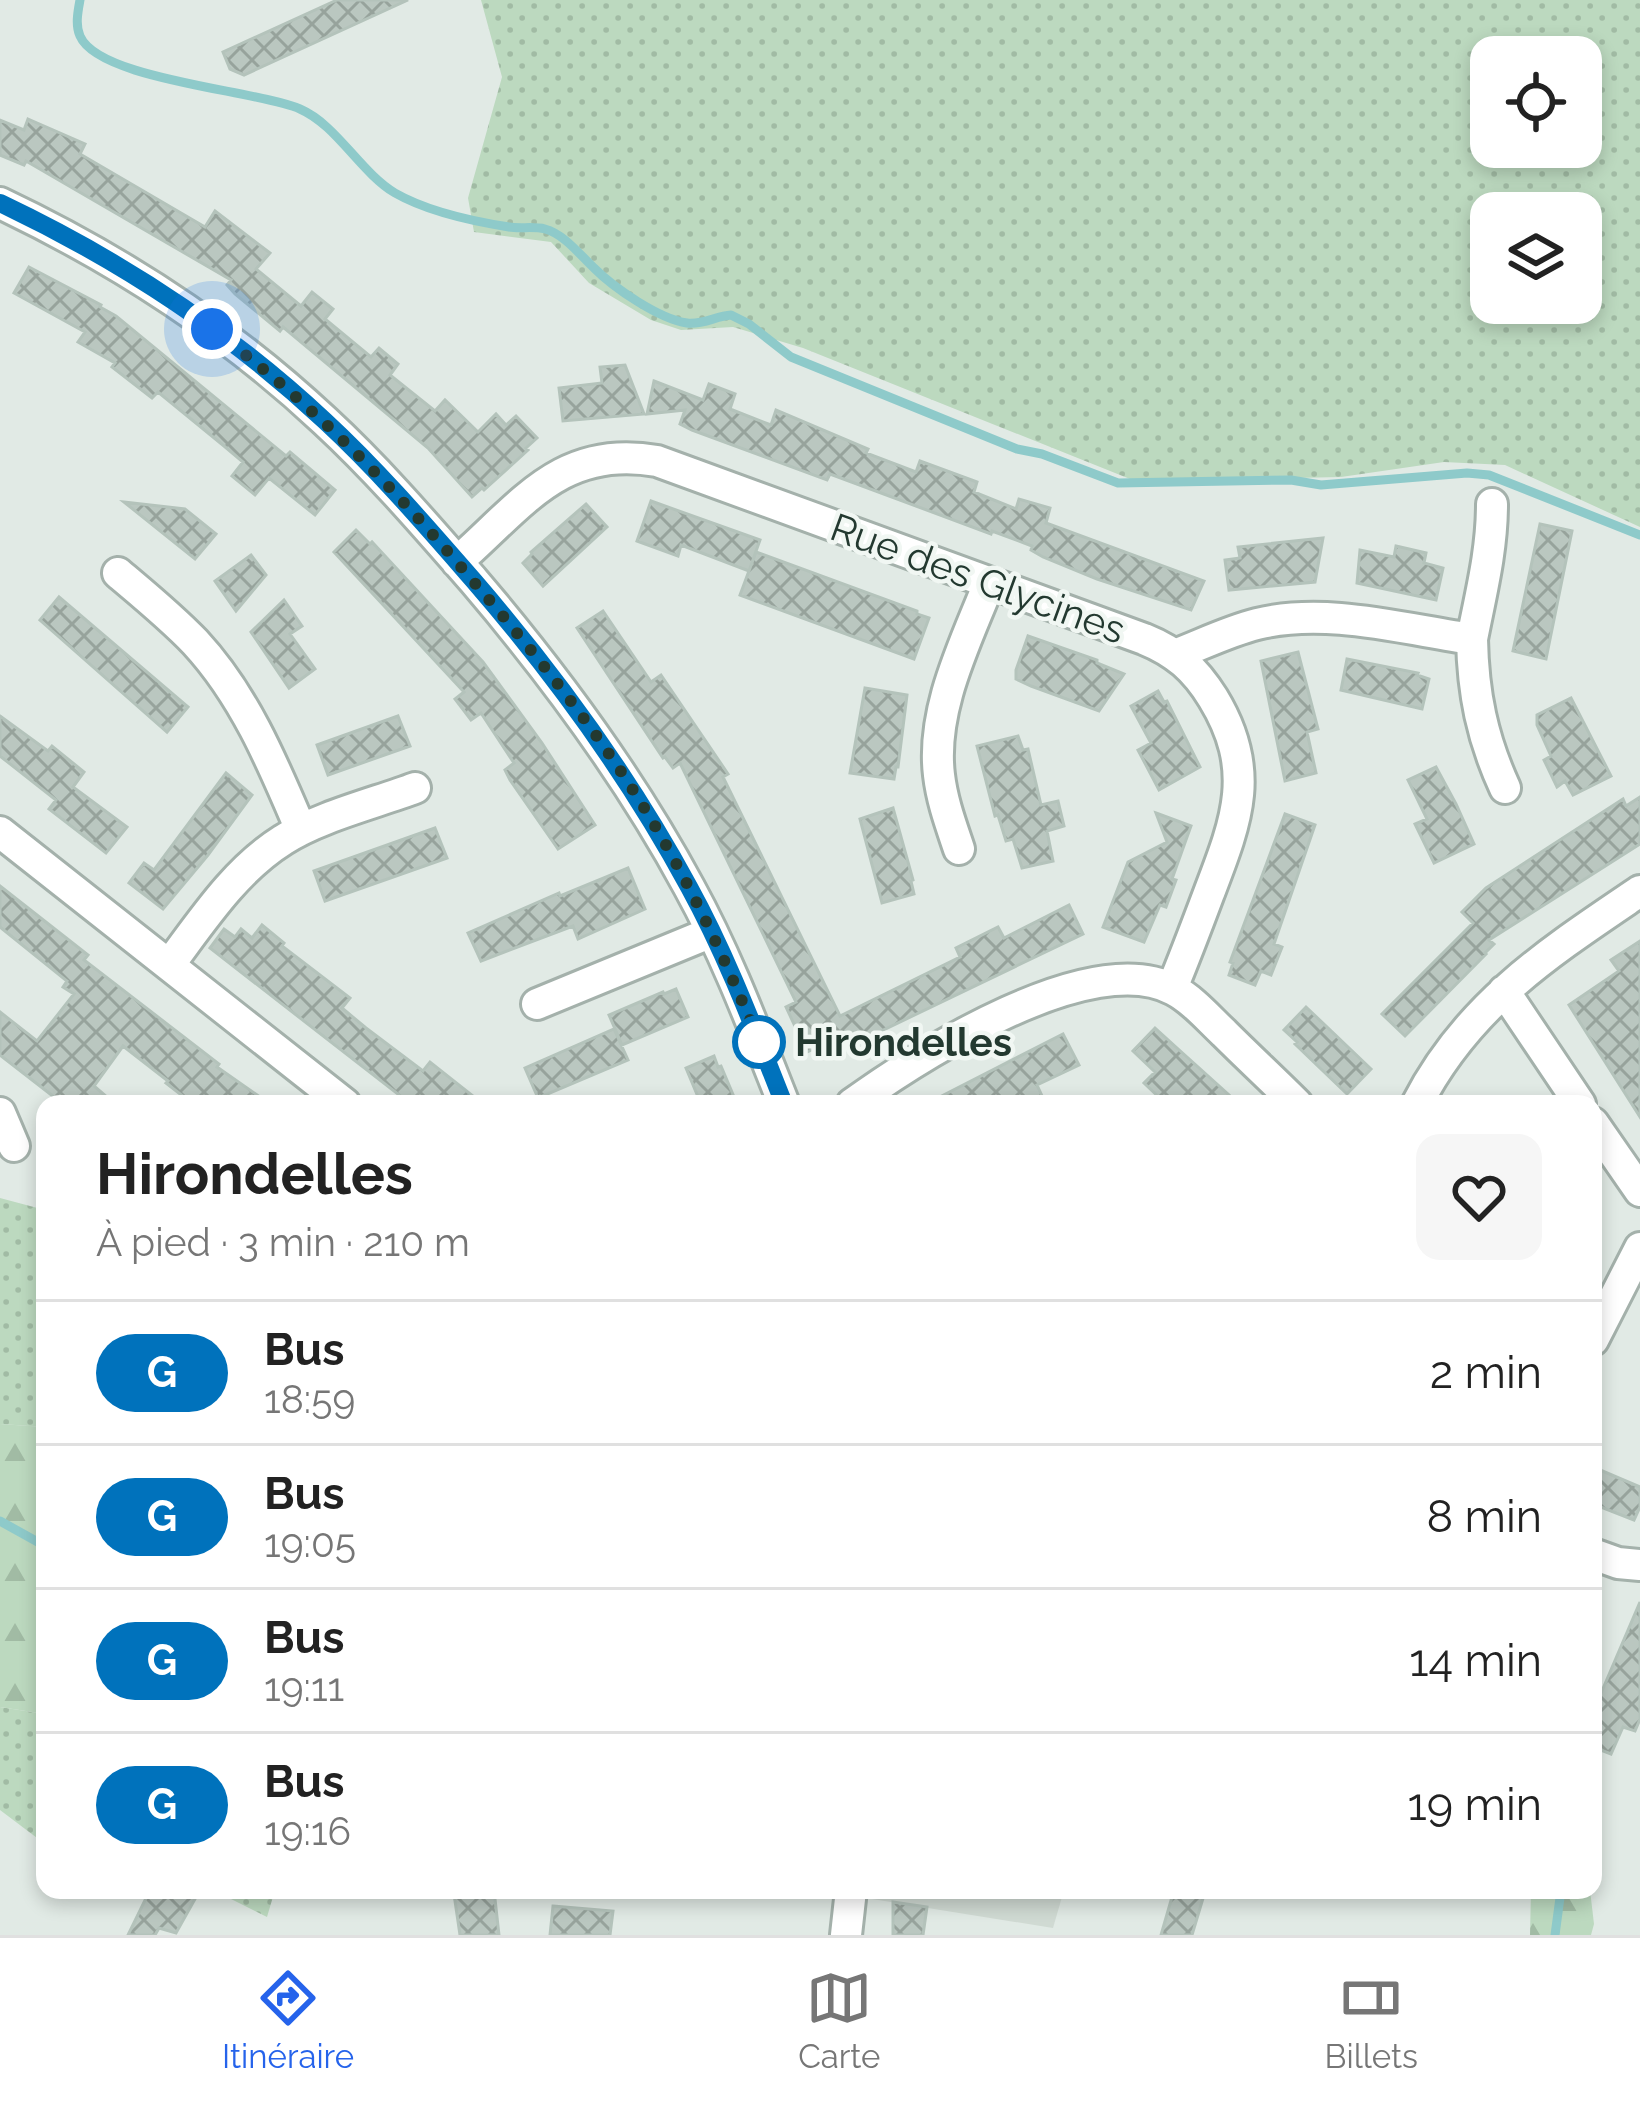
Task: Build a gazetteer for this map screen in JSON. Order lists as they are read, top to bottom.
{
  "streets": {
    "street": ["Rue des Glycines"]
  },
  "places": ["Hirondelles"],
  "lines": ["bus line G"],
  "page": {
    "heading": ["Hirondelles", "À pied · 3 min · 210 m"],
    "list": [
      {
        "mark": "G",
        "name": "Bus",
        "note": "18:59",
        "value": "2 min"
      },
      {
        "mark": "G",
        "name": "Bus",
        "note": "19:05",
        "value": "8 min"
      },
      {
        "mark": "G",
        "name": "Bus",
        "note": "19:11",
        "value": "14 min"
      },
      {
        "mark": "G",
        "name": "Bus",
        "note": "19:16",
        "value": "19 min"
      }
    ],
    "tabs": ["Itinéraire", "Carte", "Billets"]
  }
}
